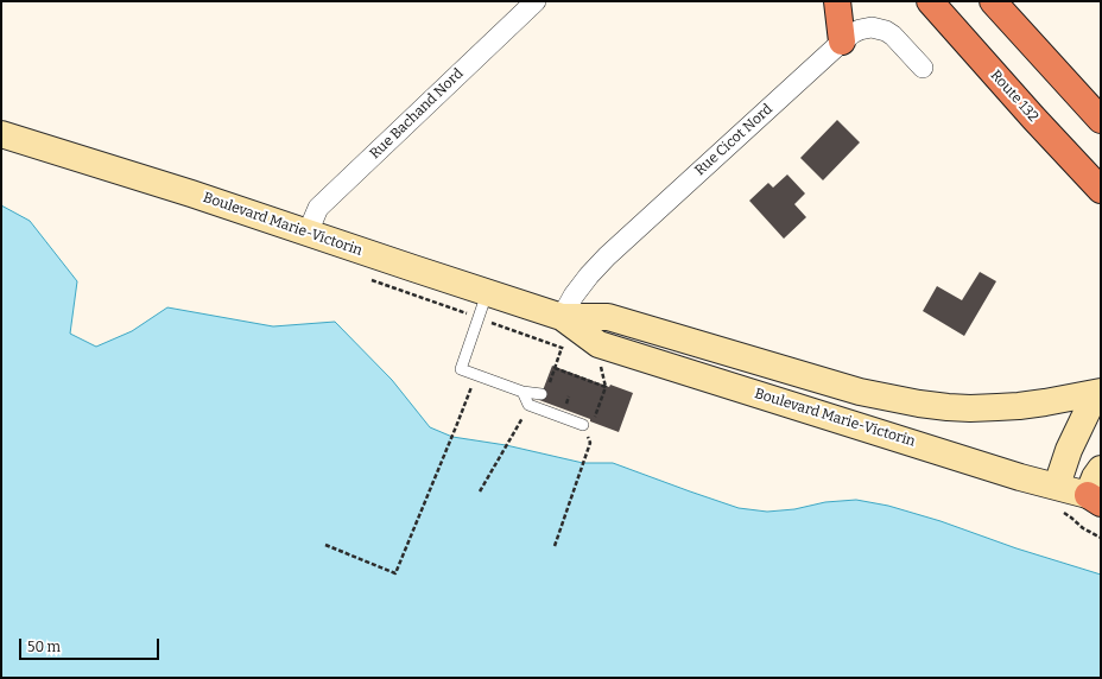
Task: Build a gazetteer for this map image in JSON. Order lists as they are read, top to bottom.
{
  "streets": {
    "highway": ["Route 132"],
    "street": ["Rue Bachand Nord", "Rue Cicot Nord", "Boulevard Marie-Victorin"]
  },
  "crossings": [
    ["Rue Bachand Nord", "Boulevard Marie-Victorin"],
    ["Rue Cicot Nord", "Boulevard Marie-Victorin"]
  ],
  "scale_bar": "50 m"
}
